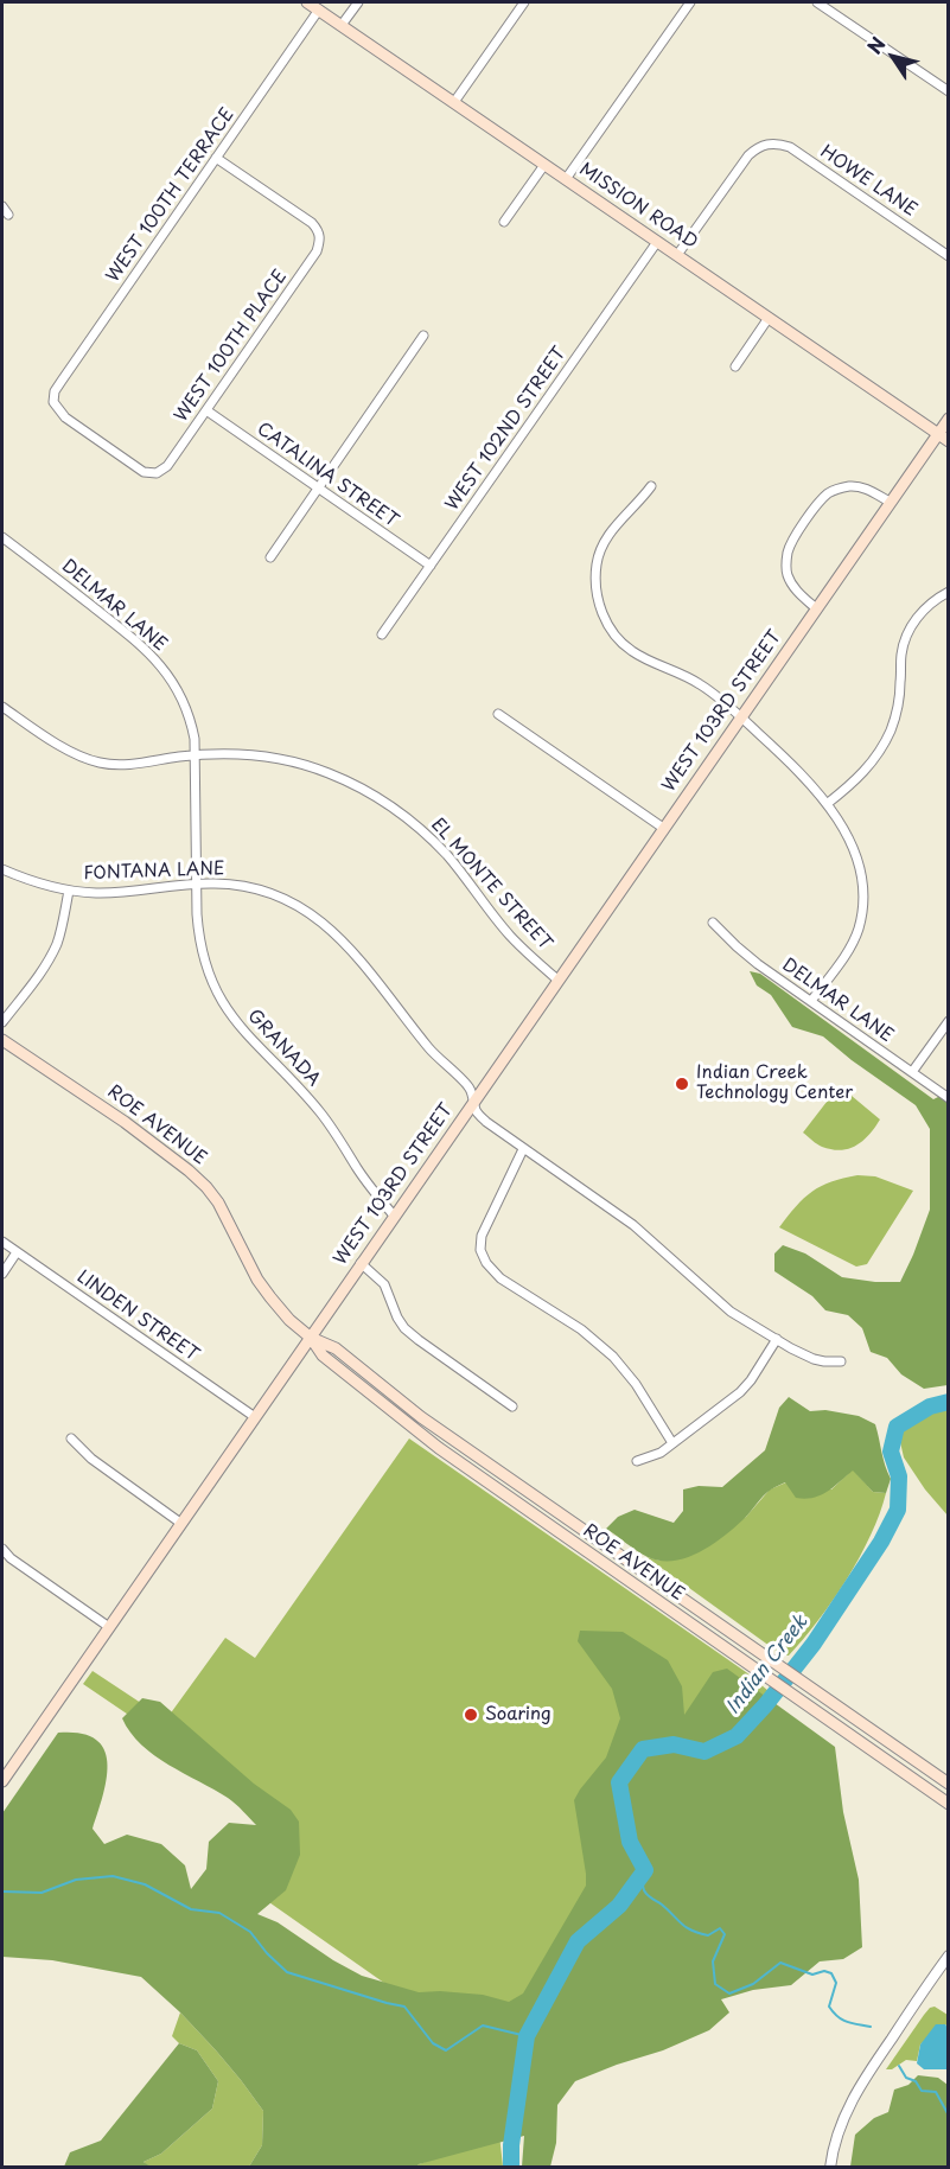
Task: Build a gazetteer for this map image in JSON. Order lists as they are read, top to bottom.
{
  "streets": {
    "main road": ["MISSION ROAD", "WEST 103RD STREET", "ROE AVENUE"],
    "street": [
      "HOWE LANE",
      "WEST 100TH TERRACE",
      "WEST 100TH PLACE",
      "WEST 102ND STREET",
      "CATALINA STREET",
      "DELMAR LANE",
      "FONTANA LANE",
      "EL MONTE STREET",
      "GRANADA",
      "LINDEN STREET"
    ]
  },
  "crossings": [
    ["HOWE LANE", "MISSION ROAD"],
    ["WEST 100TH TERRACE", "MISSION ROAD"],
    ["WEST 100TH TERRACE", "WEST 100TH PLACE"],
    ["MISSION ROAD", "WEST 102ND STREET"],
    ["MISSION ROAD", "WEST 103RD STREET"],
    ["WEST 100TH PLACE", "CATALINA STREET"],
    ["WEST 102ND STREET", "CATALINA STREET"],
    ["DELMAR LANE", "FONTANA LANE"],
    ["DELMAR LANE", "EL MONTE STREET"],
    ["DELMAR LANE", "GRANADA"],
    ["WEST 103RD STREET", "FONTANA LANE"],
    ["WEST 103RD STREET", "EL MONTE STREET"],
    ["WEST 103RD STREET", "GRANADA"],
    ["WEST 103RD STREET", "ROE AVENUE"],
    ["WEST 103RD STREET", "LINDEN STREET"],
    ["FONTANA LANE", "GRANADA"]
  ],
  "water": ["Indian Creek"],
  "places": ["Indian Creek Technology Center", "Soaring"],
  "north": "top left"
}
